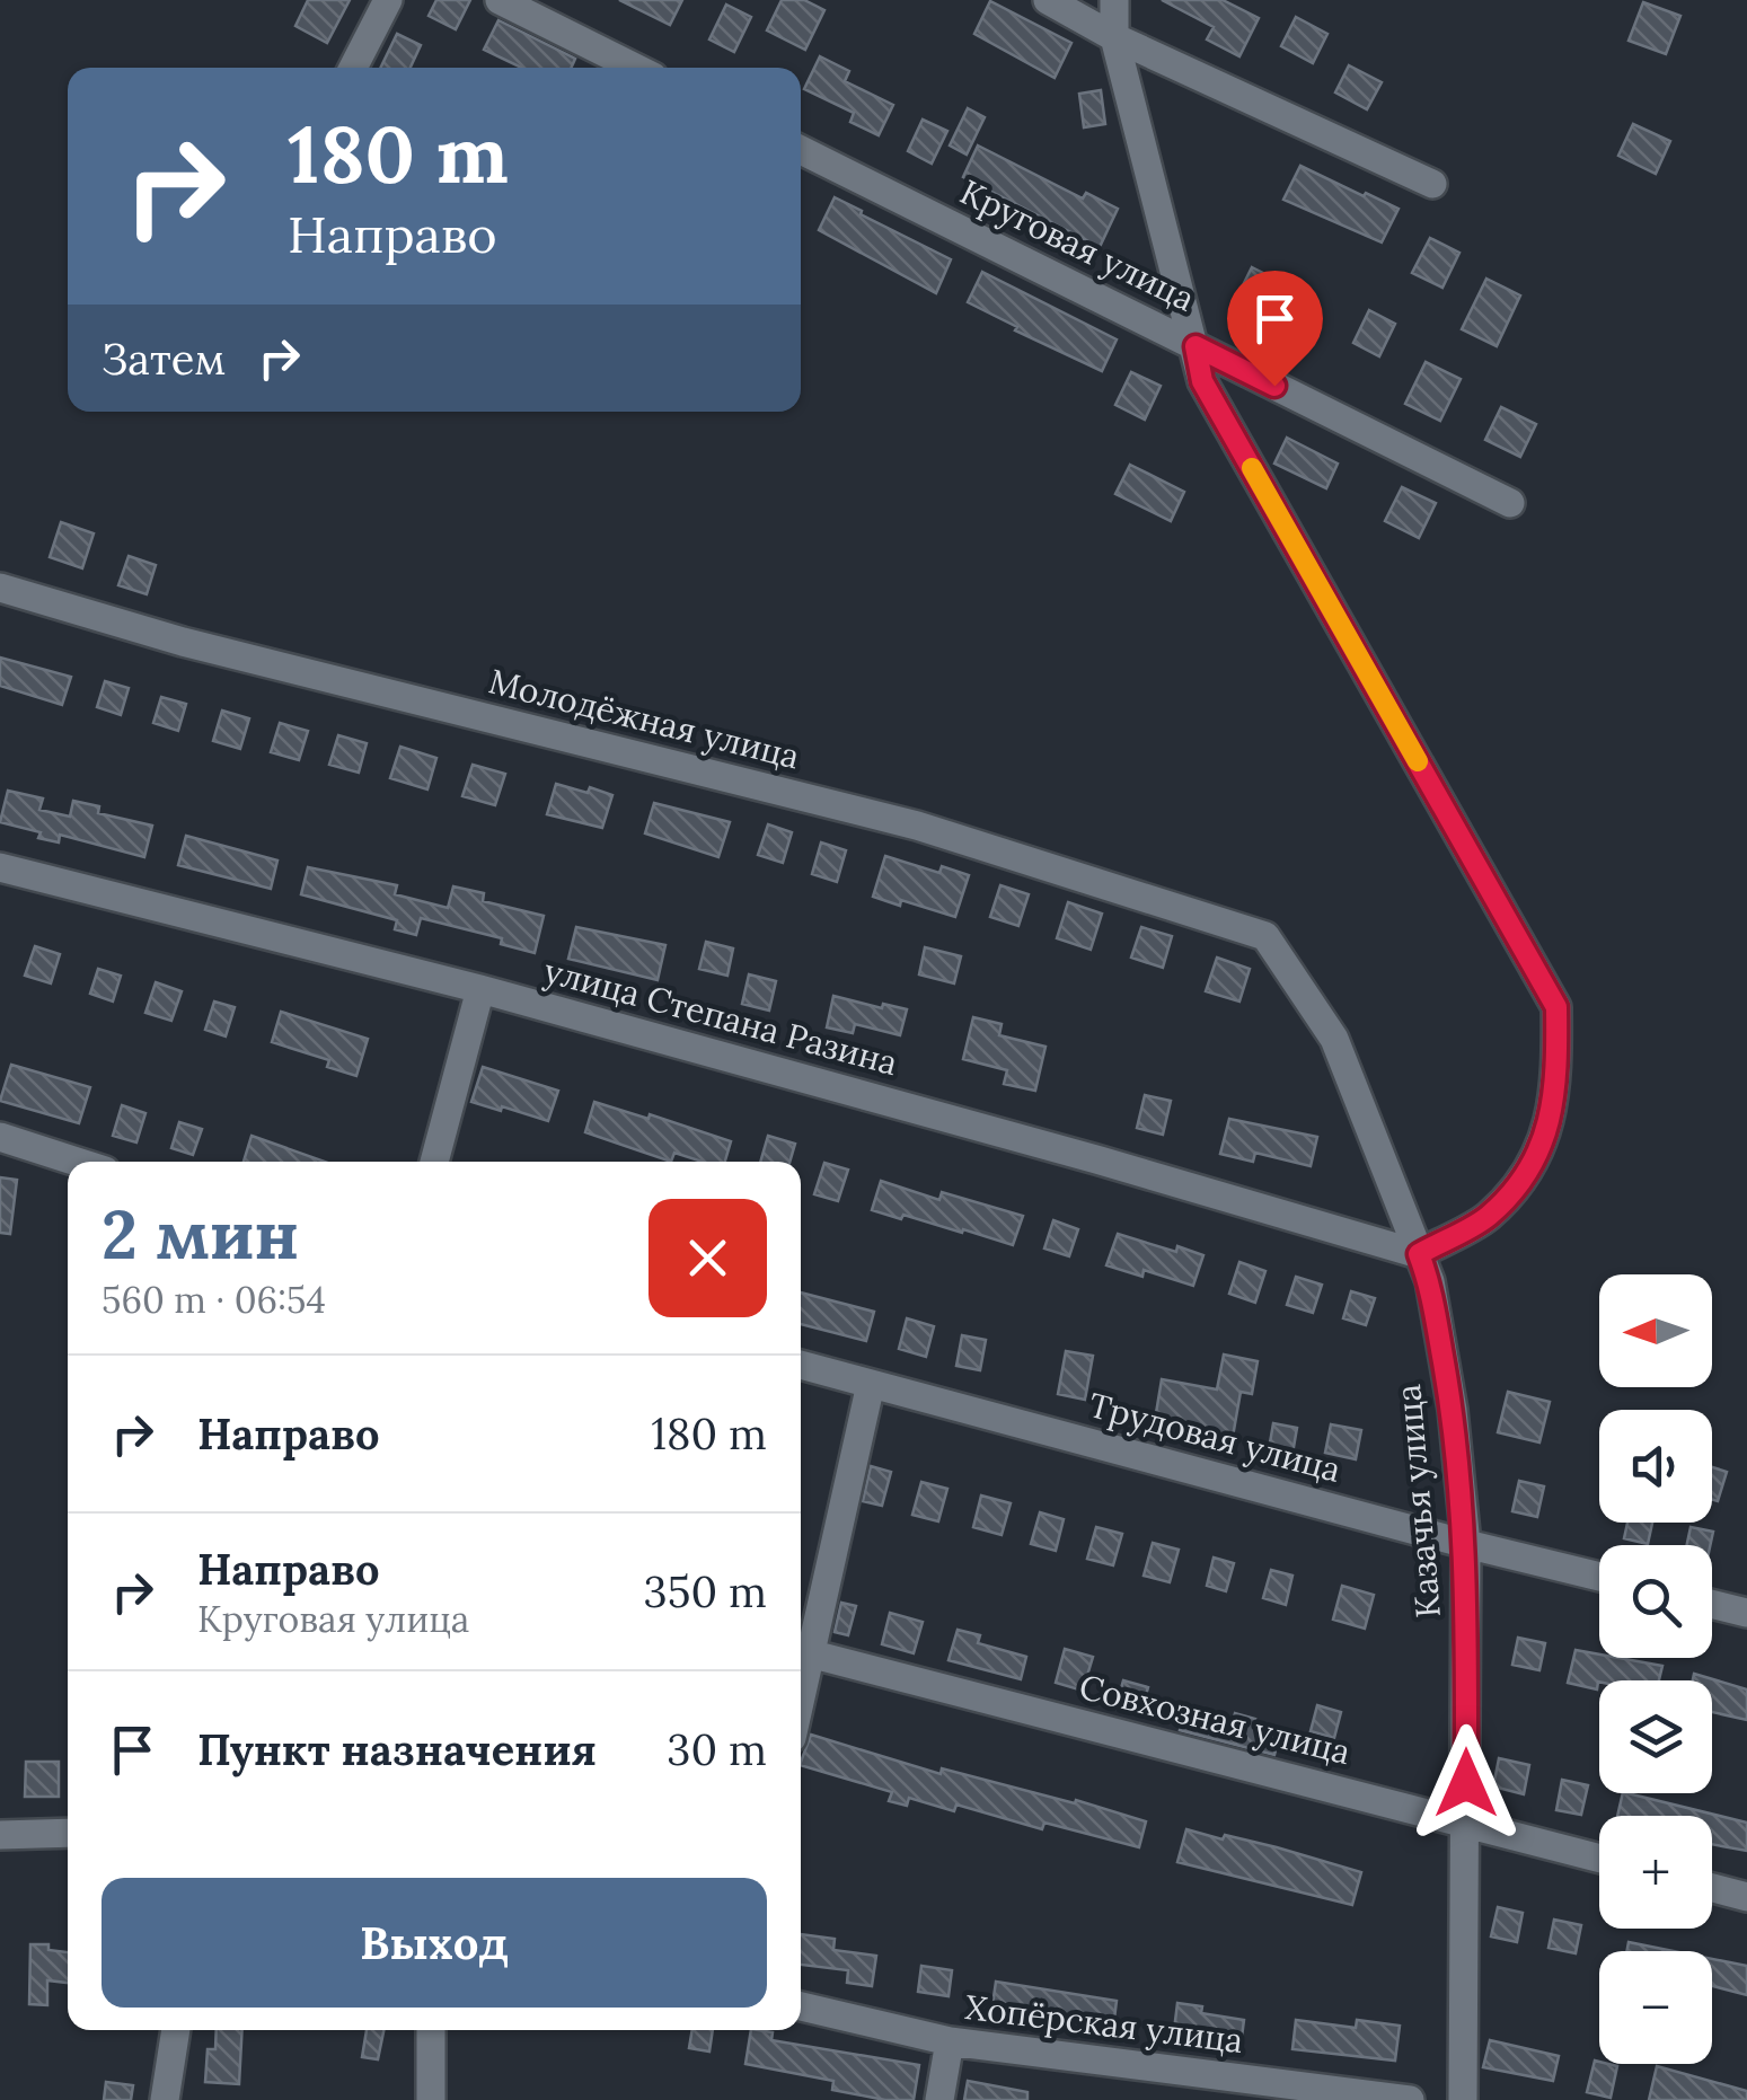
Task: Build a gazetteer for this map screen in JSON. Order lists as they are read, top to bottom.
{
  "streets": {
    "street": [
      "Круговая улица",
      "Молодёжная улица",
      "улица Степана Разина",
      "Трудовая улица",
      "Казачья улица",
      "Совхозная улица",
      "Хопёрская улица"
    ]
  },
  "crossings": [
    ["Молодёжная улица", "Казачья улица"],
    ["улица Степана Разина", "Казачья улица"],
    ["Трудовая улица", "Казачья улица"],
    ["Казачья улица", "Совхозная улица"]
  ],
  "north": "left",
  "page": {
    "turn": ["180 m", "Направо"],
    "then": "Затем",
    "heading": ["2 мин", "560 m · 06:54"],
    "map_buttons": ["+", "−"],
    "list": [
      {
        "name": "Направо",
        "value": "180 m"
      },
      {
        "name": "Направо",
        "note": "Круговая улица",
        "value": "350 m"
      },
      {
        "name": "Пункт назначения",
        "value": "30 m"
      }
    ],
    "buttons": "Выход"
  }
}
